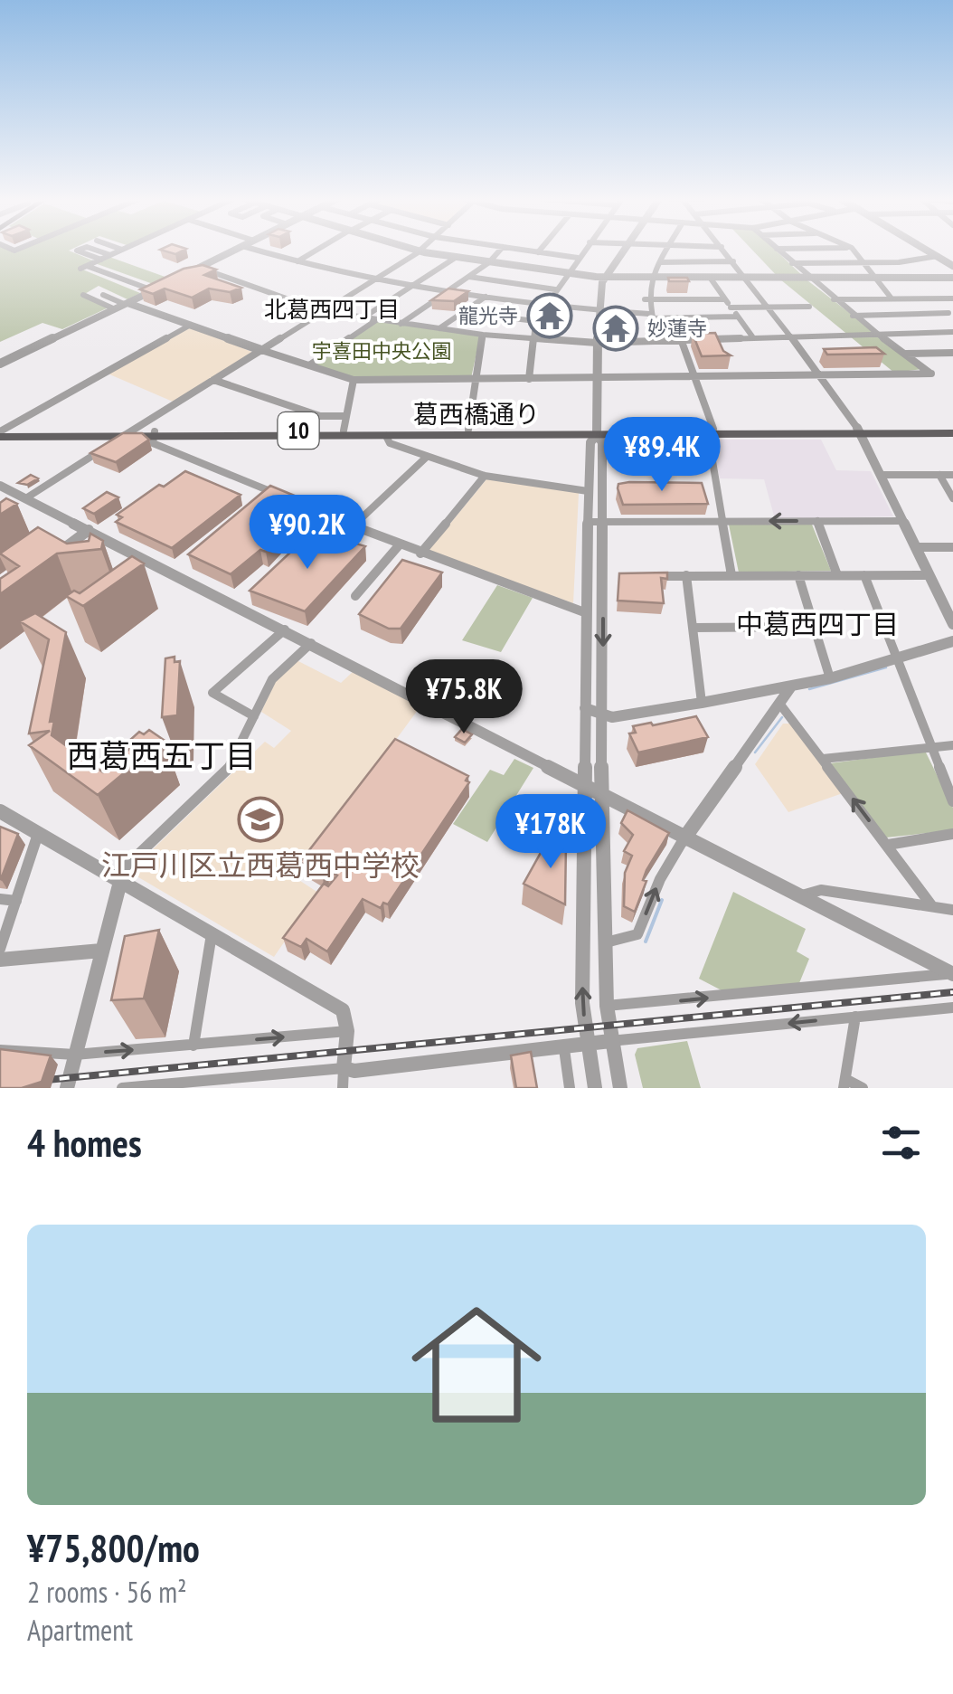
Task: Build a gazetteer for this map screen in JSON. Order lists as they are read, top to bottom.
{
  "streets": {
    "main road": ["葛西橋通り", "10"]
  },
  "districts": ["北葛西四丁目", "中葛西四丁目", "西葛西五丁目"],
  "parks": ["宇喜田中央公園"],
  "places": {
    "temple": ["龍光寺", "妙蓮寺"],
    "school or university": ["江戸川区立西葛西中学校"]
  },
  "page": {
    "price": [
      "¥89.4K",
      "¥90.2K",
      "¥75.8K",
      "¥178K"
    ],
    "heading": "4 homes",
    "list": [
      {
        "name": "¥75,800/mo",
        "note": "2 rooms · 56 m² · Apartment"
      }
    ]
  }
}
